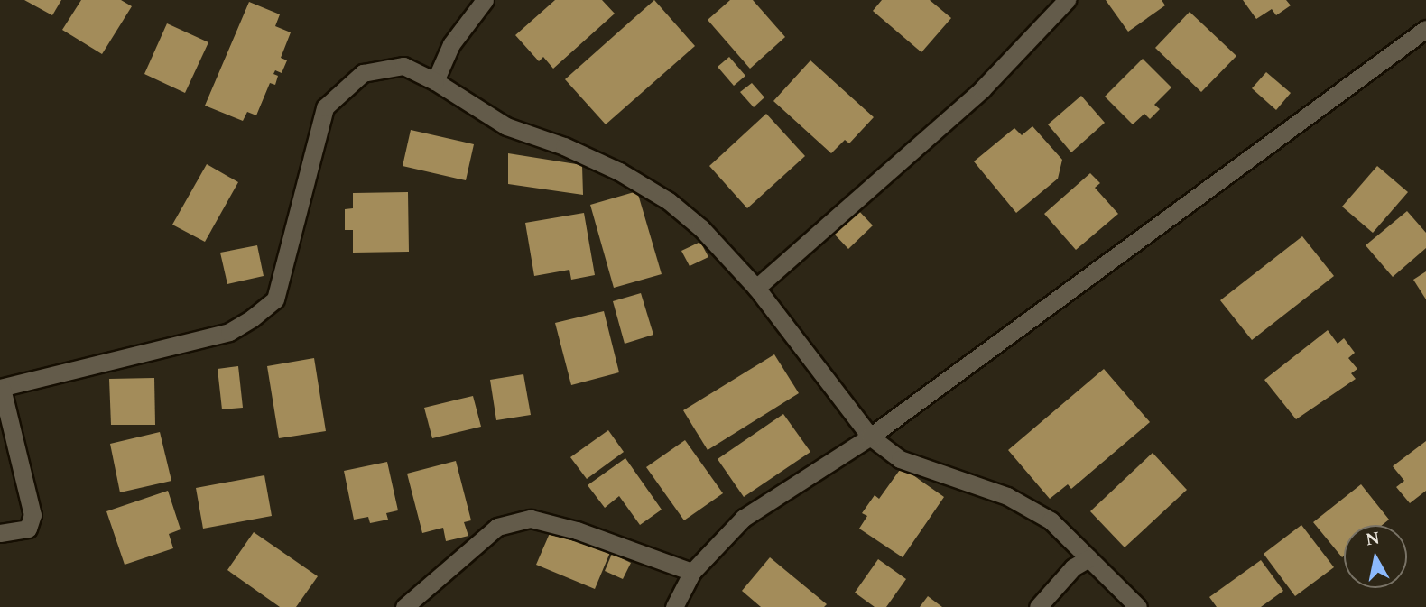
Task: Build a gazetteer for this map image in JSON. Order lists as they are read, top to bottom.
{
  "north": "top"
}
